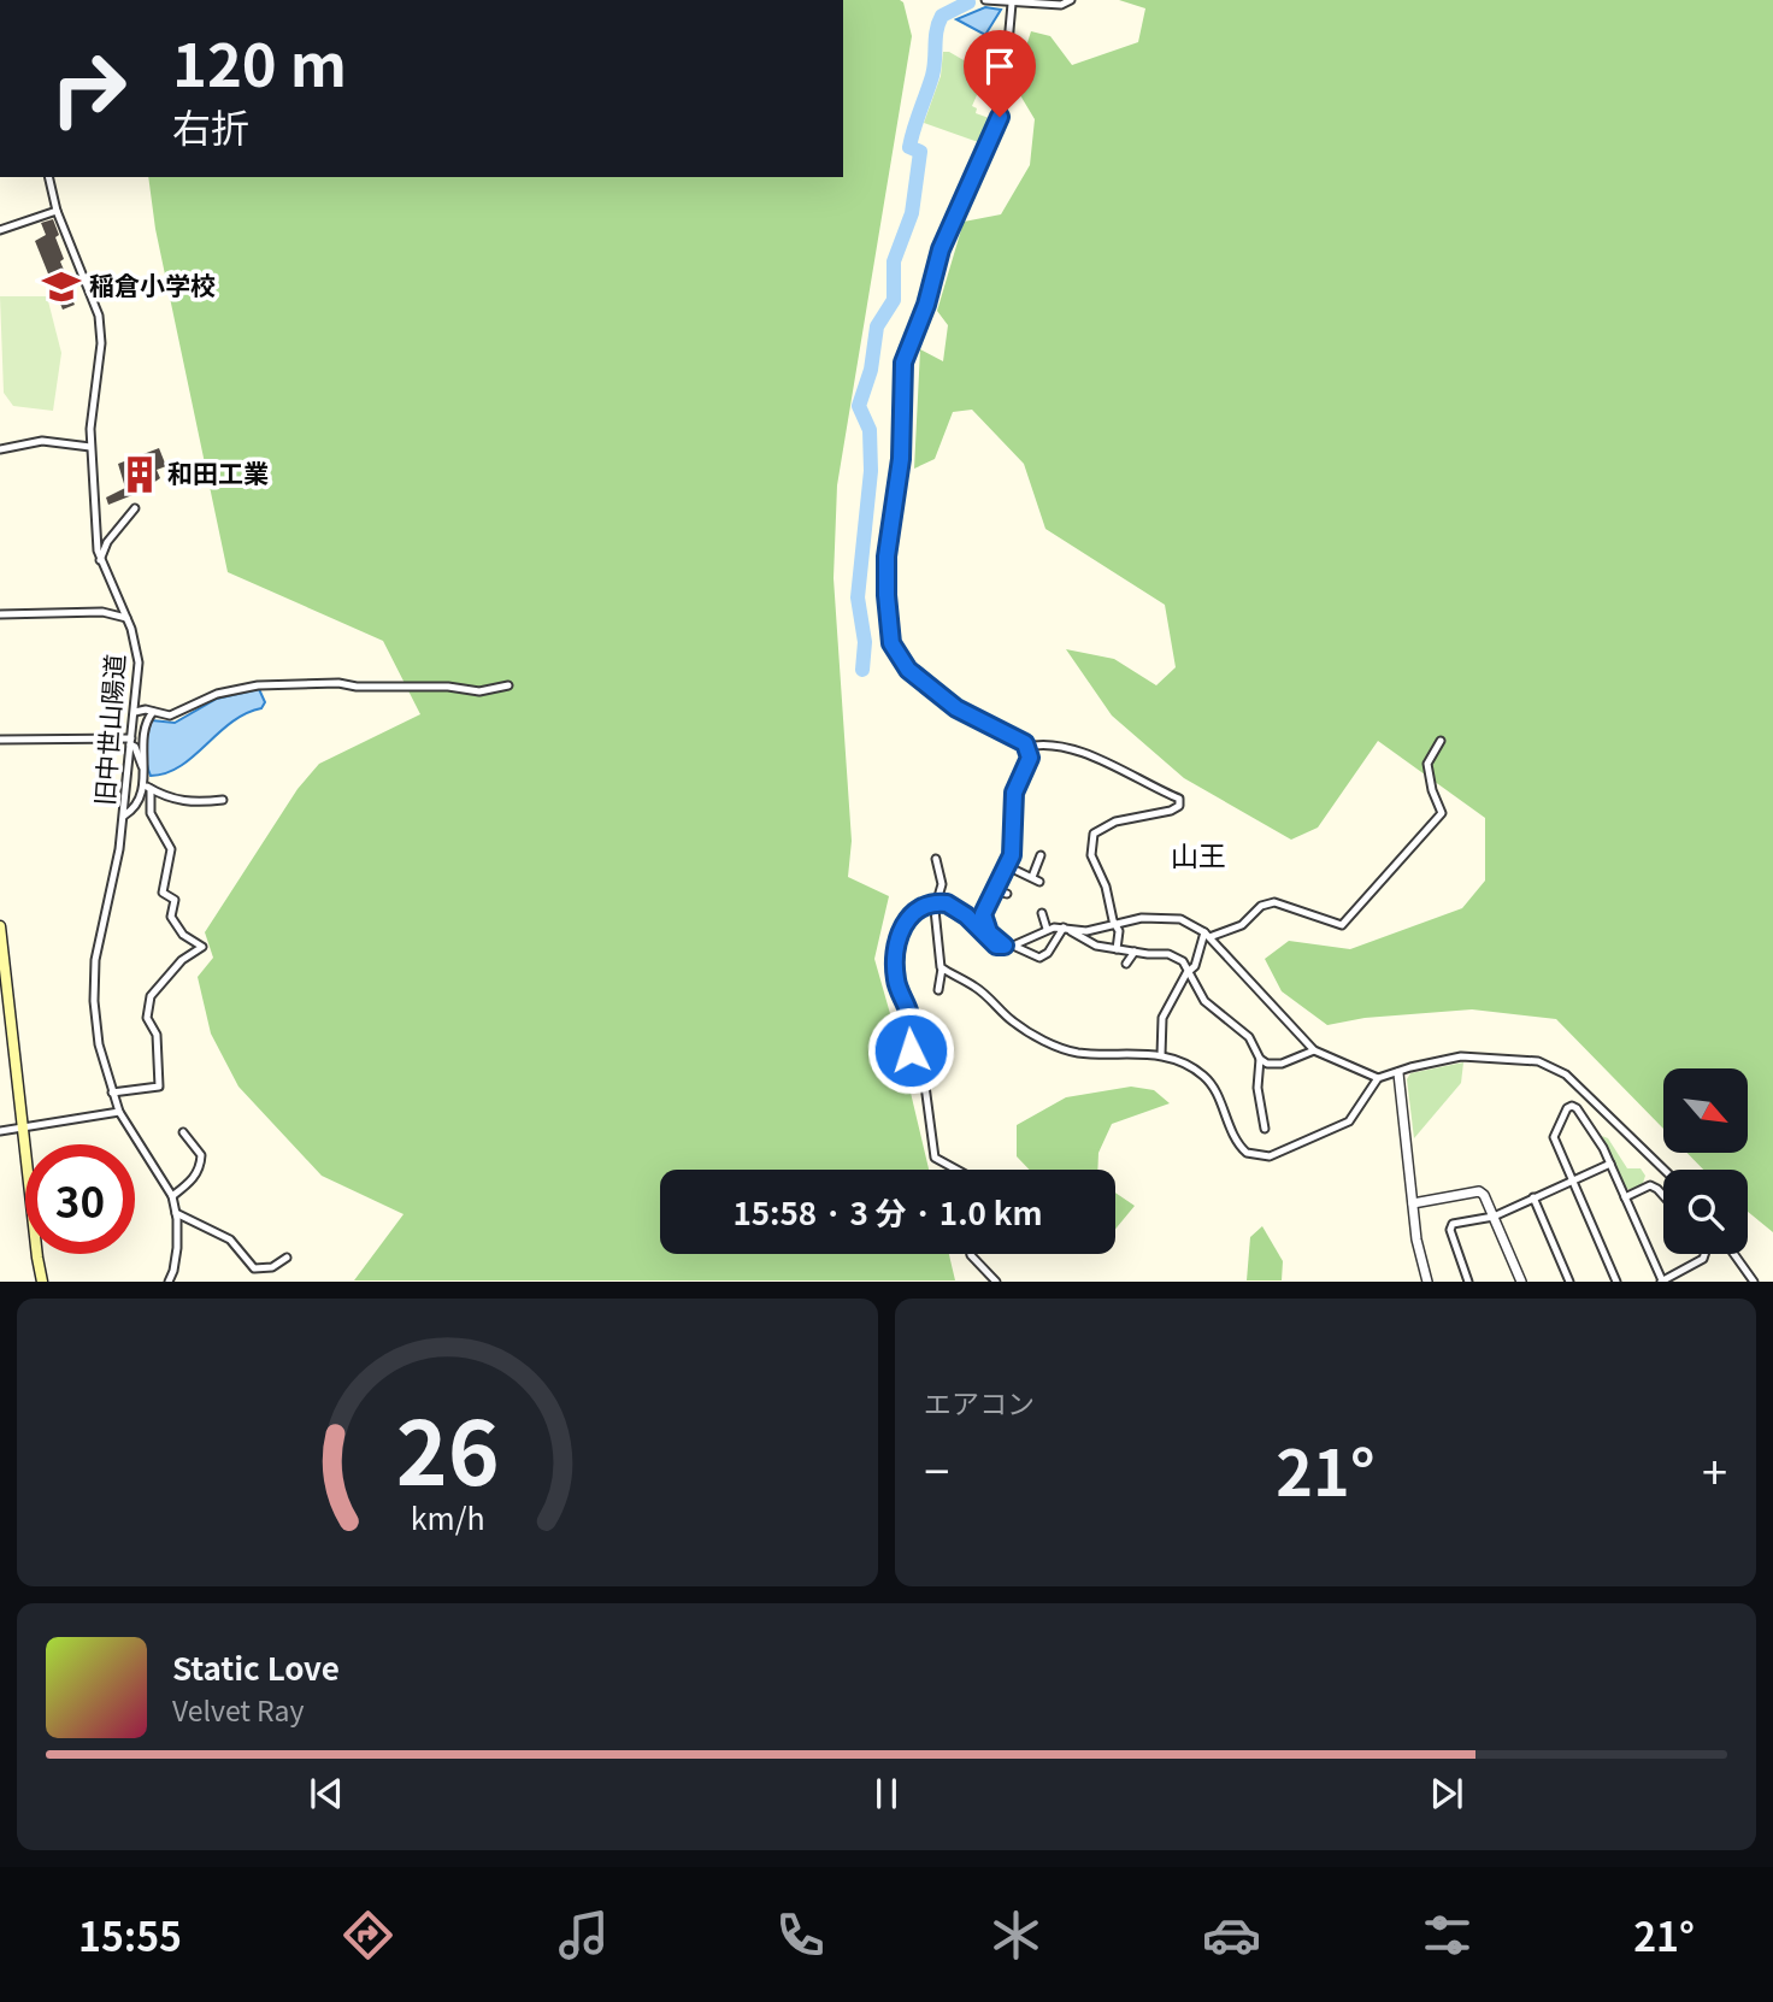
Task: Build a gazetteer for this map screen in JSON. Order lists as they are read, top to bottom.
{
  "streets": {
    "street": ["旧中世山陽道"]
  },
  "districts": ["山王"],
  "places": {
    "school or university": ["稲倉小学校"],
    "building": ["和田工業"]
  },
  "north": "bottom right",
  "page": {
    "turn": ["120 m", "右折"],
    "limit": "30",
    "trip": "15:58 · 3 分 · 1.0 km",
    "tile": "エアコン",
    "heat": ["−", "21°", "+"],
    "song": ["Static Love", "Velvet Ray"],
    "tabs": ["15:55", "21°"],
    "gauge": ["26", "km/h"]
  }
}
